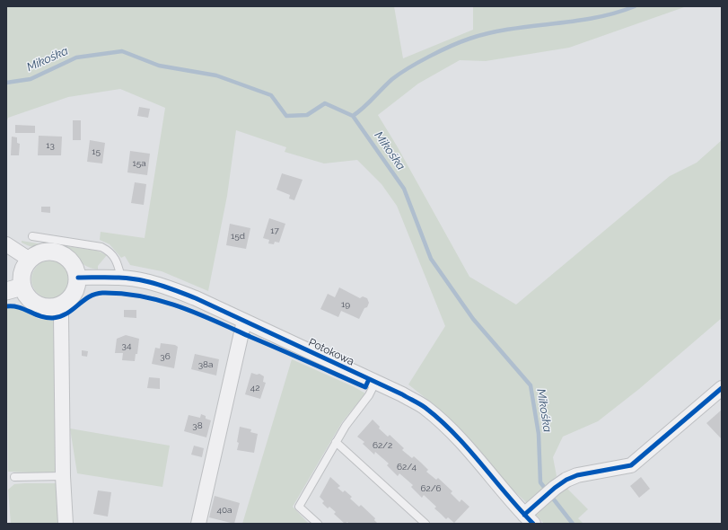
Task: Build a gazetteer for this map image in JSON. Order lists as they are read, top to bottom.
{
  "streets": {
    "street": ["Potokowa"]
  },
  "water": ["Mikośka"],
  "house_numbers": [
    "13",
    "15",
    "15a",
    "17",
    "15d",
    "19",
    "34",
    "36",
    "38a",
    "42",
    "38",
    "62/2",
    "62/4",
    "62/6",
    "40a"
  ]
}
